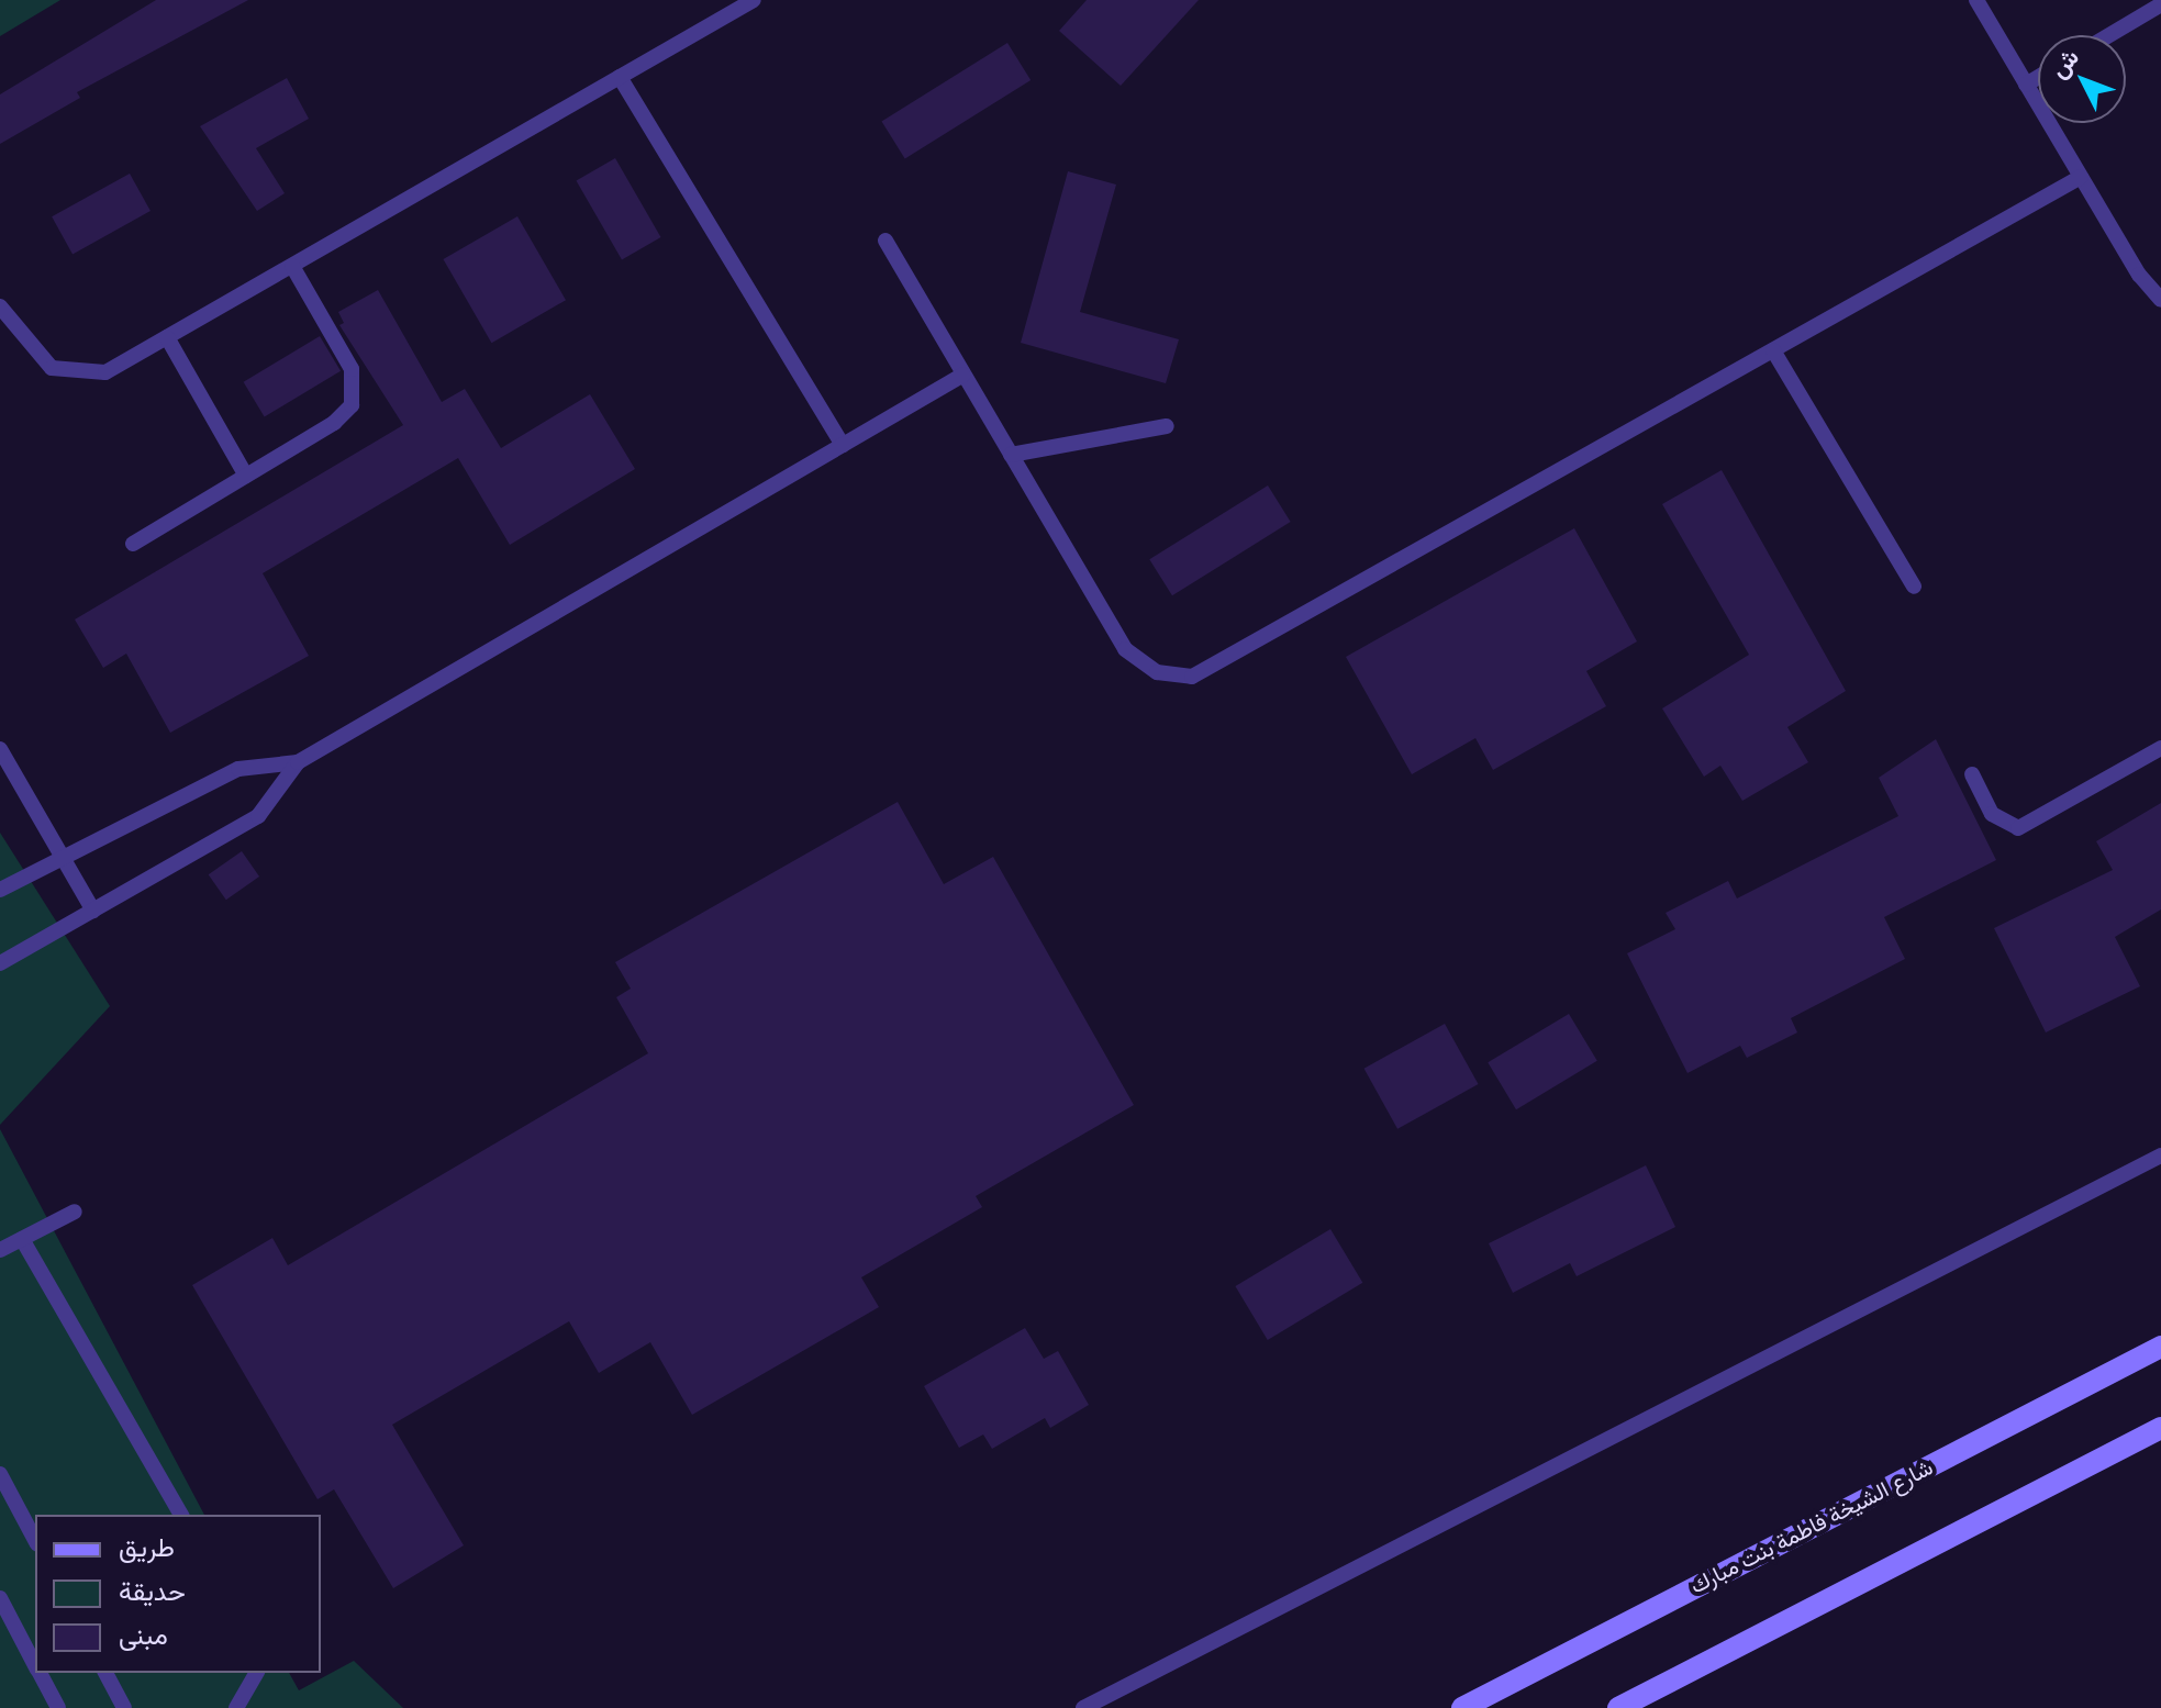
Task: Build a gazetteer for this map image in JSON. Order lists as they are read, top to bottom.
{
  "streets": {
    "street": ["شارع الشيخة فاطمة بنت مبارك"]
  },
  "legend": ["طريق", "حديقة", "مبنى"],
  "north": "top left"
}
